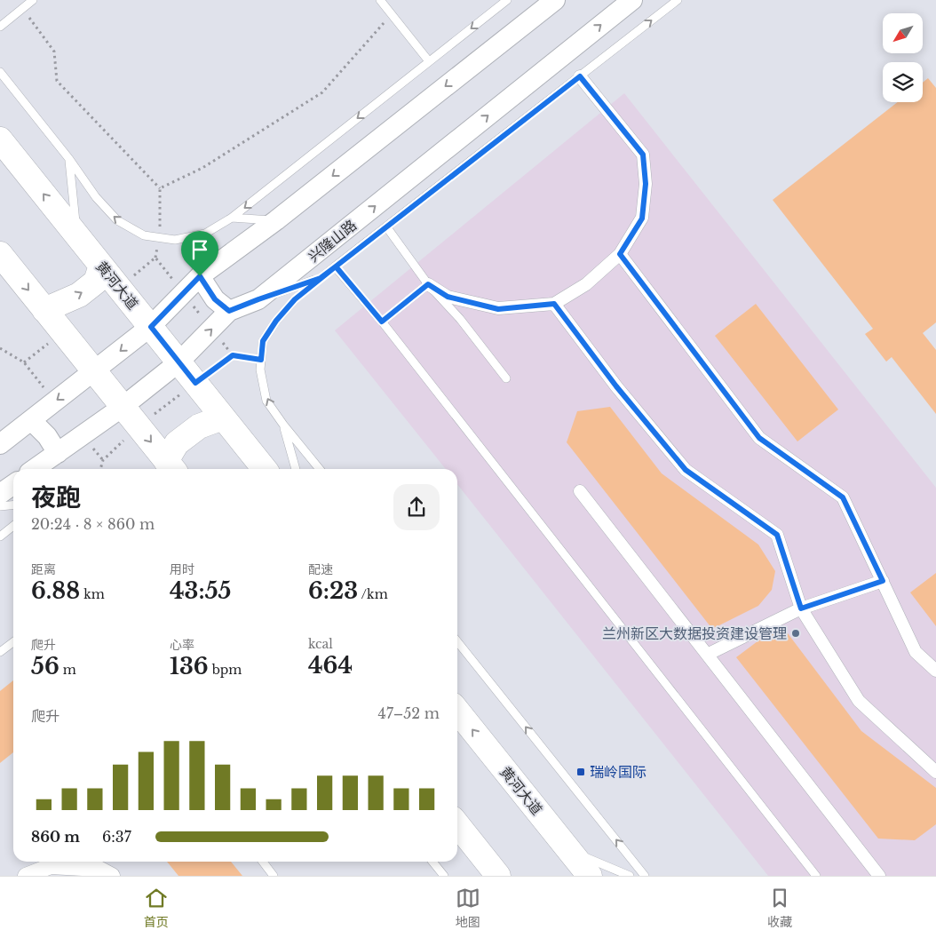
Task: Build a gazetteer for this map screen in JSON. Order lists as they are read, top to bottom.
{
  "streets": {
    "main road": ["黄河大道"],
    "street": ["兴隆山路"]
  },
  "crossings": [
    ["兴隆山路", "黄河大道"]
  ],
  "places": {
    "other": ["兰州新区大数据投资建设管理"],
    "transit": ["瑞岭国际"]
  },
  "north": "bottom left",
  "page": {
    "heading": ["夜跑", "20:24 · 8 × 860 m"],
    "stats": [
      ["距离", "6.88 km"],
      ["用时", "43:55"],
      ["配速", "6:23 /km"],
      ["爬升", "56 m"],
      ["心率", "136 bpm"],
      ["kcal", "464"]
    ],
    "chart": ["爬升", "47–52 m"],
    "list": [
      {
        "name": "860 m",
        "note": "6:37"
      }
    ],
    "tabs": ["首页", "地图", "收藏"]
  }
}
